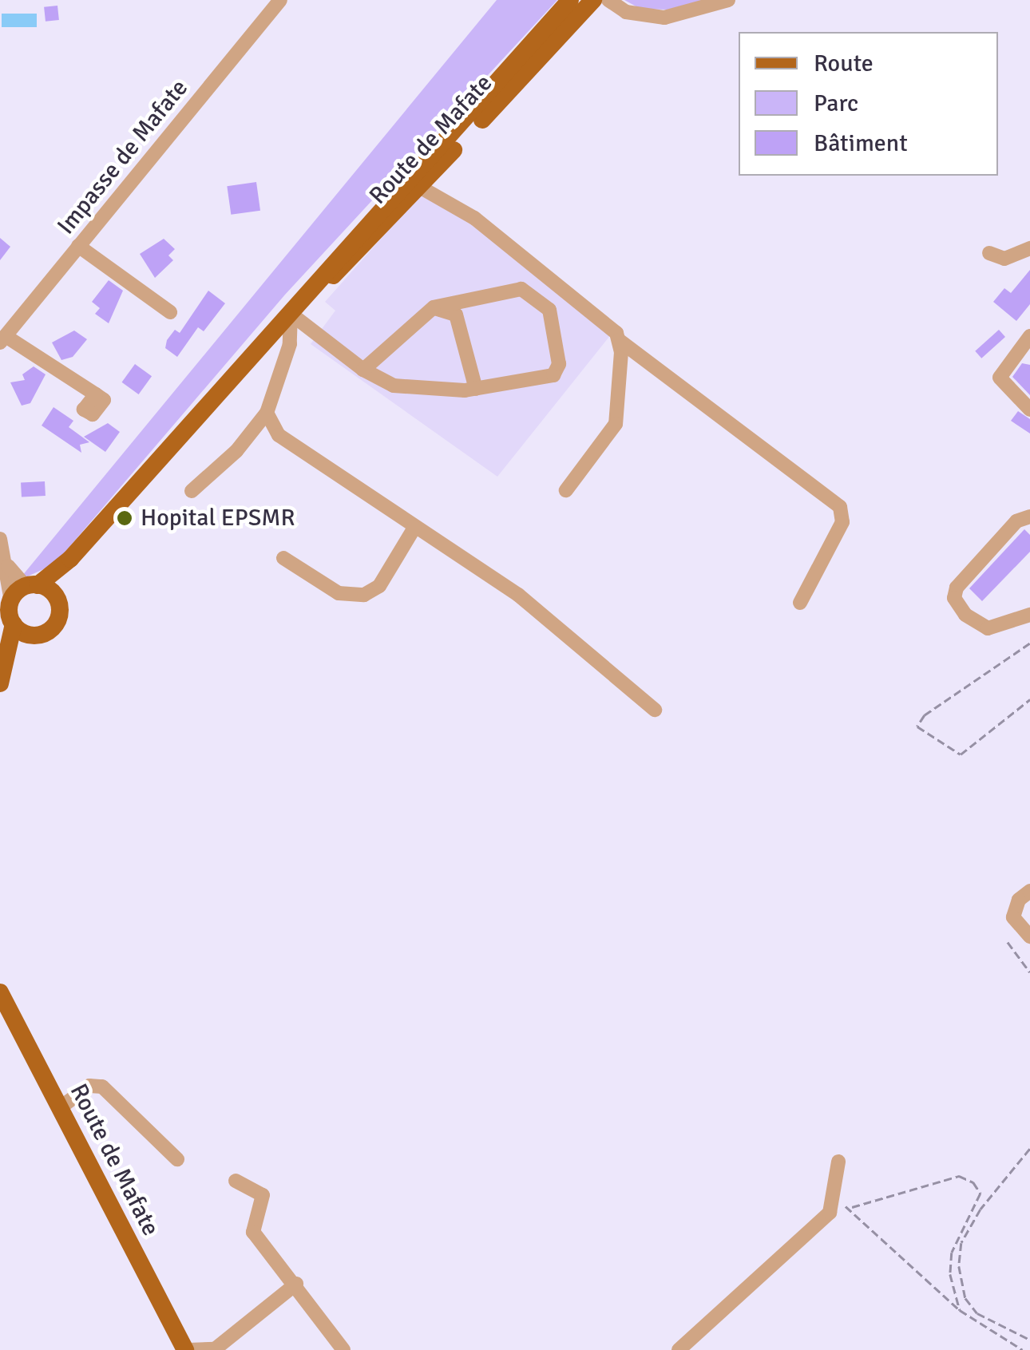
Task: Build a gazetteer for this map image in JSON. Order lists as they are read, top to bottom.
{
  "streets": {
    "main road": ["Route de Mafate"],
    "street": ["Impasse de Mafate"]
  },
  "places": ["Hopital EPSMR"],
  "legend": ["Route", "Parc", "Bâtiment"]
}
